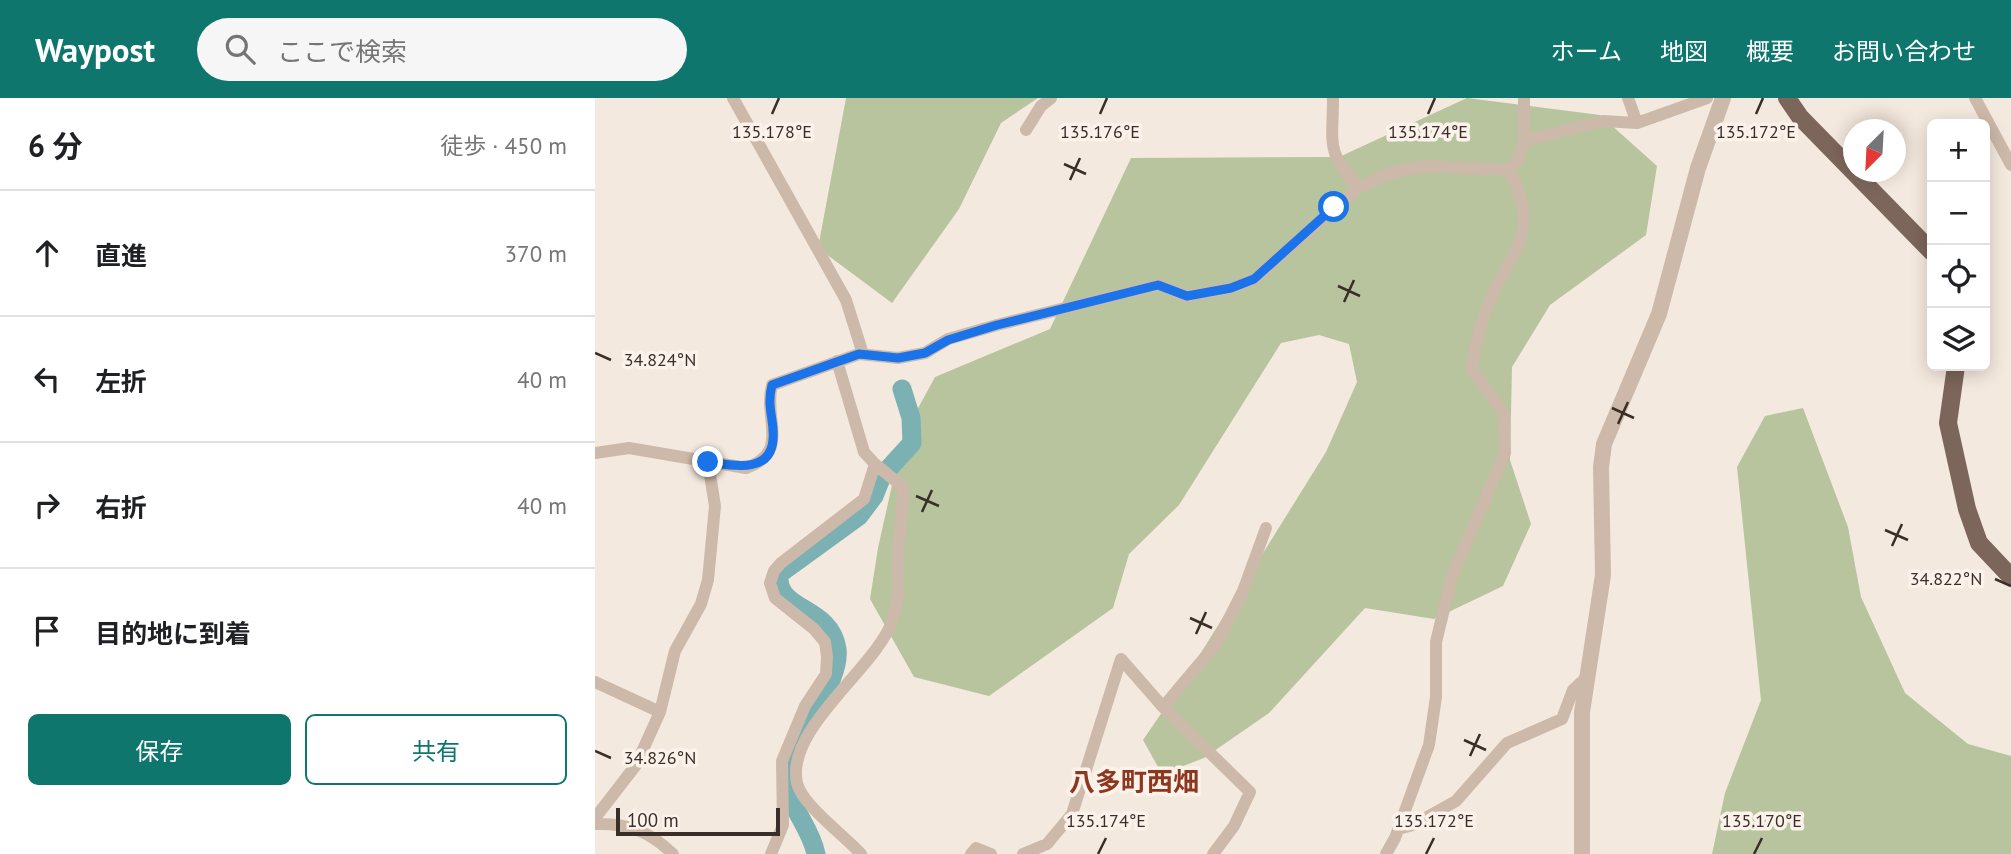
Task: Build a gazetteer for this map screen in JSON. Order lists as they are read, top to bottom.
{
  "districts": ["八多町西畑"],
  "scale_bar": "100 m",
  "north": "bottom left",
  "page": {
    "header": "Waypost",
    "search": "ここで検索",
    "nav": [
      "ホーム",
      "地図",
      "概要",
      "お問い合わせ"
    ],
    "heading": ["6 分", "徒歩 · 450 m"],
    "map_buttons": ["+", "−"],
    "list": [
      ["直進", "370 m"],
      ["左折", "40 m"],
      ["右折", "40 m"],
      "目的地に到着"
    ],
    "buttons": ["保存", "共有"],
    "scale": "100 m"
  },
  "coordinates": [
    "135.178°E",
    "135.176°E",
    "135.174°E",
    "135.172°E",
    "34.824°N",
    "34.822°N",
    "34.826°N",
    "135.170°E"
  ]
}
